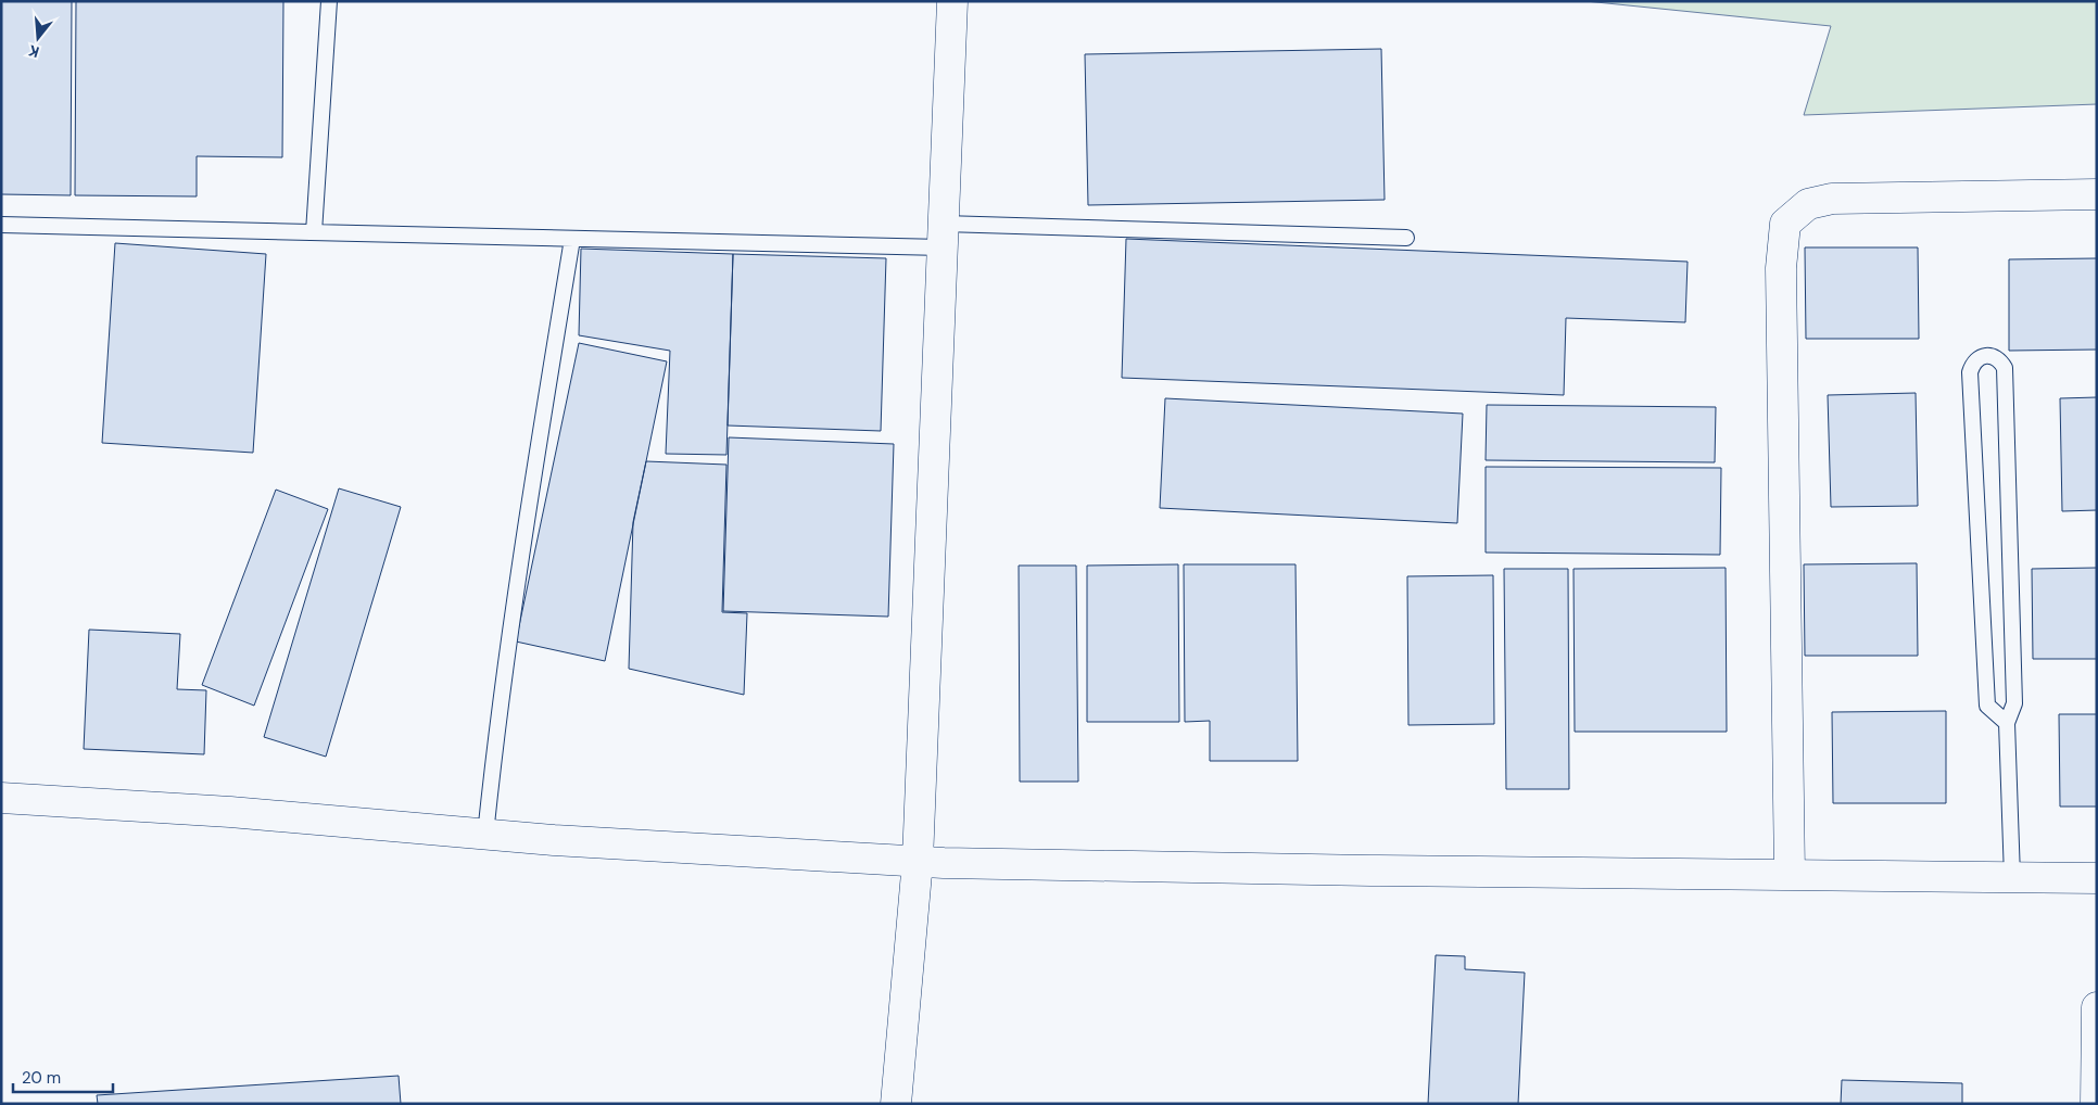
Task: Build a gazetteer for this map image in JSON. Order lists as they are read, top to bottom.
{
  "scale_bar": "20 m",
  "north": "bottom"
}
